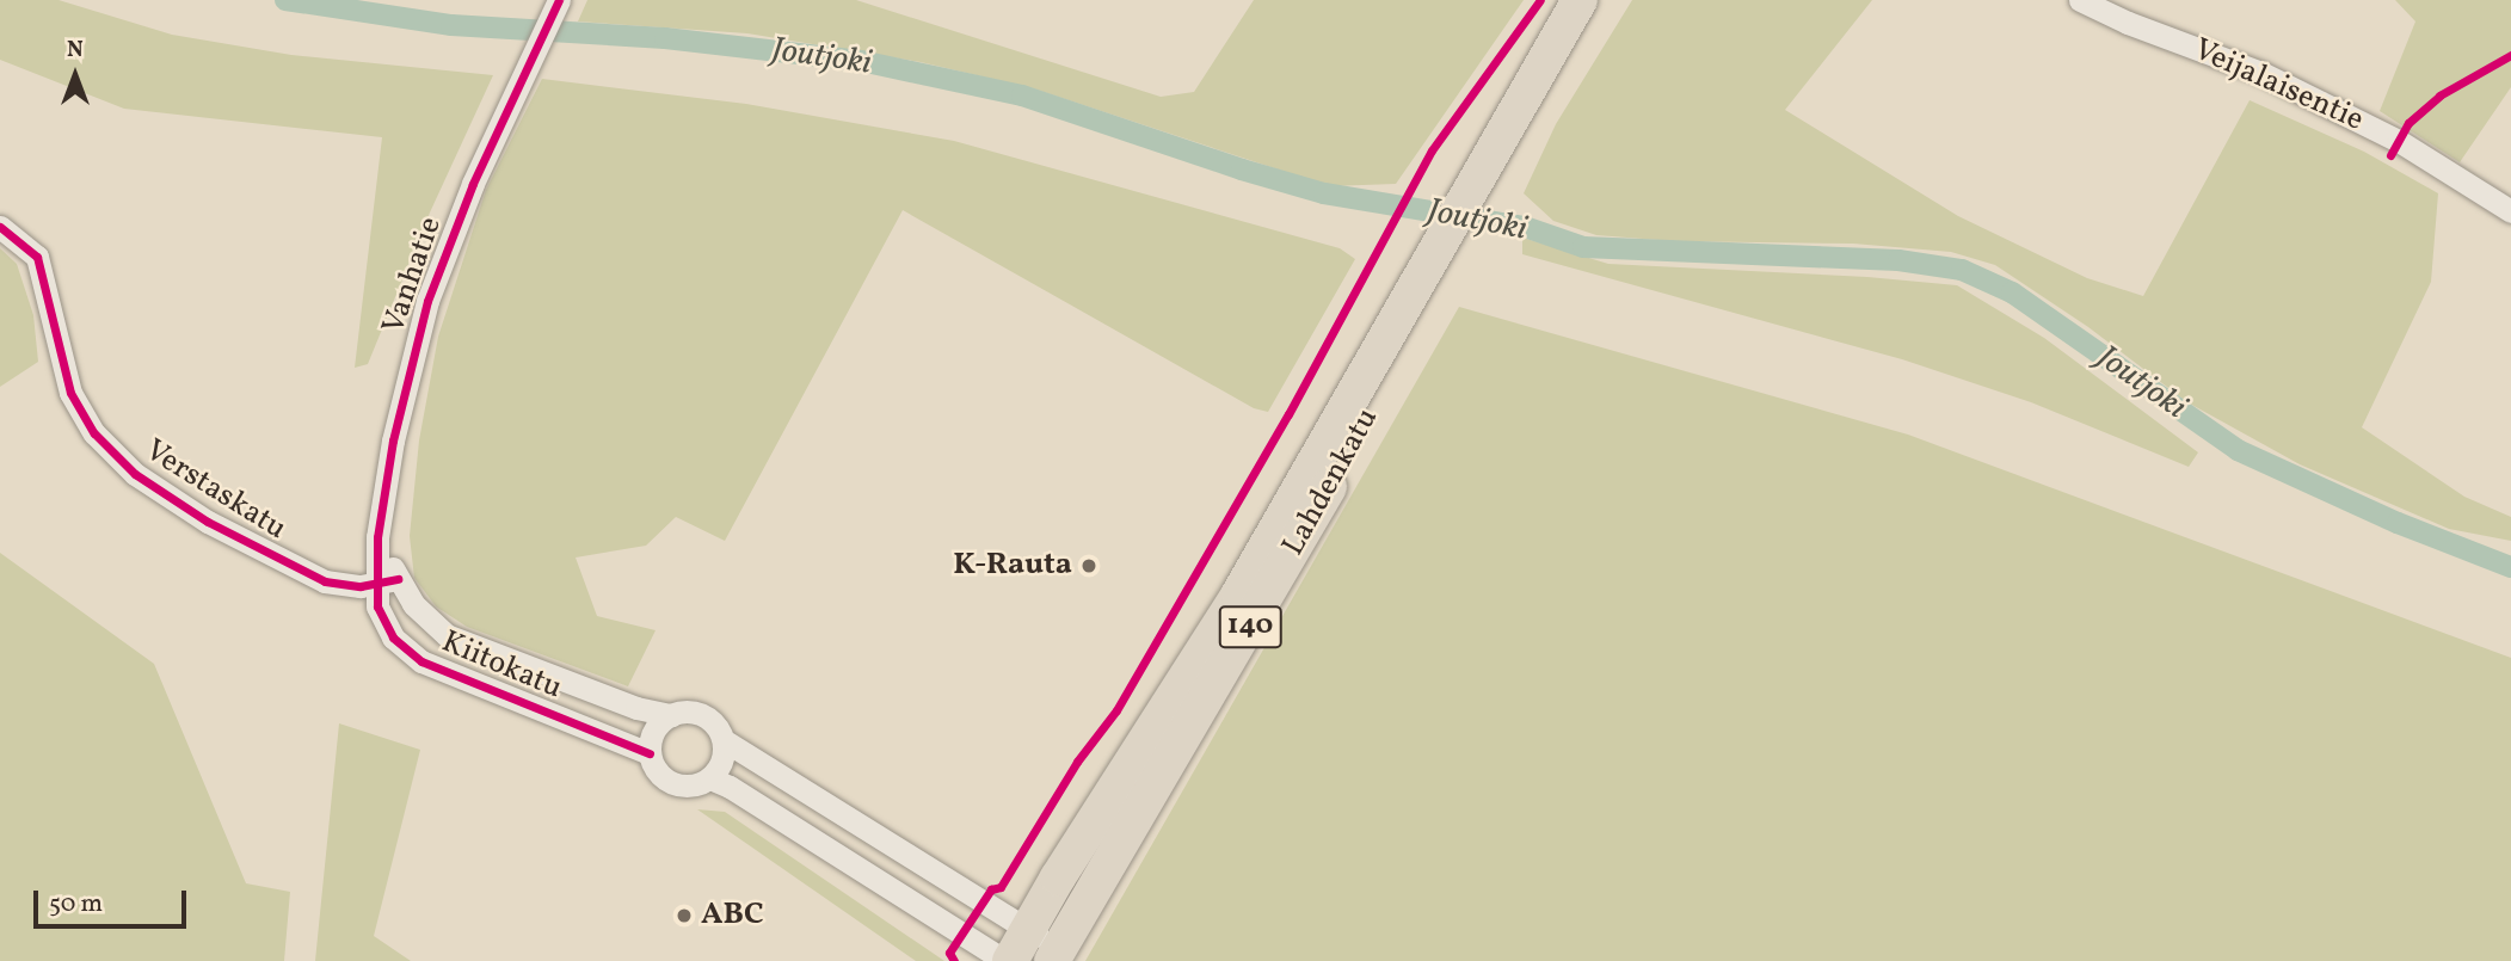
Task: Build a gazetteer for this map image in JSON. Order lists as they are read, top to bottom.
{
  "streets": {
    "main road": ["Lahdenkatu", "140"],
    "street": [
      "Veijalaisentie",
      "Vanhatie",
      "Verstaskatu",
      "Kiitokatu"
    ]
  },
  "crossings": [
    ["Vanhatie", "Verstaskatu"],
    ["Vanhatie", "Kiitokatu"],
    ["Verstaskatu", "Kiitokatu"]
  ],
  "water": ["Joutjoki"],
  "places": ["K-Rauta", "ABC"],
  "scale_bar": "50 m",
  "north": "top"
}
